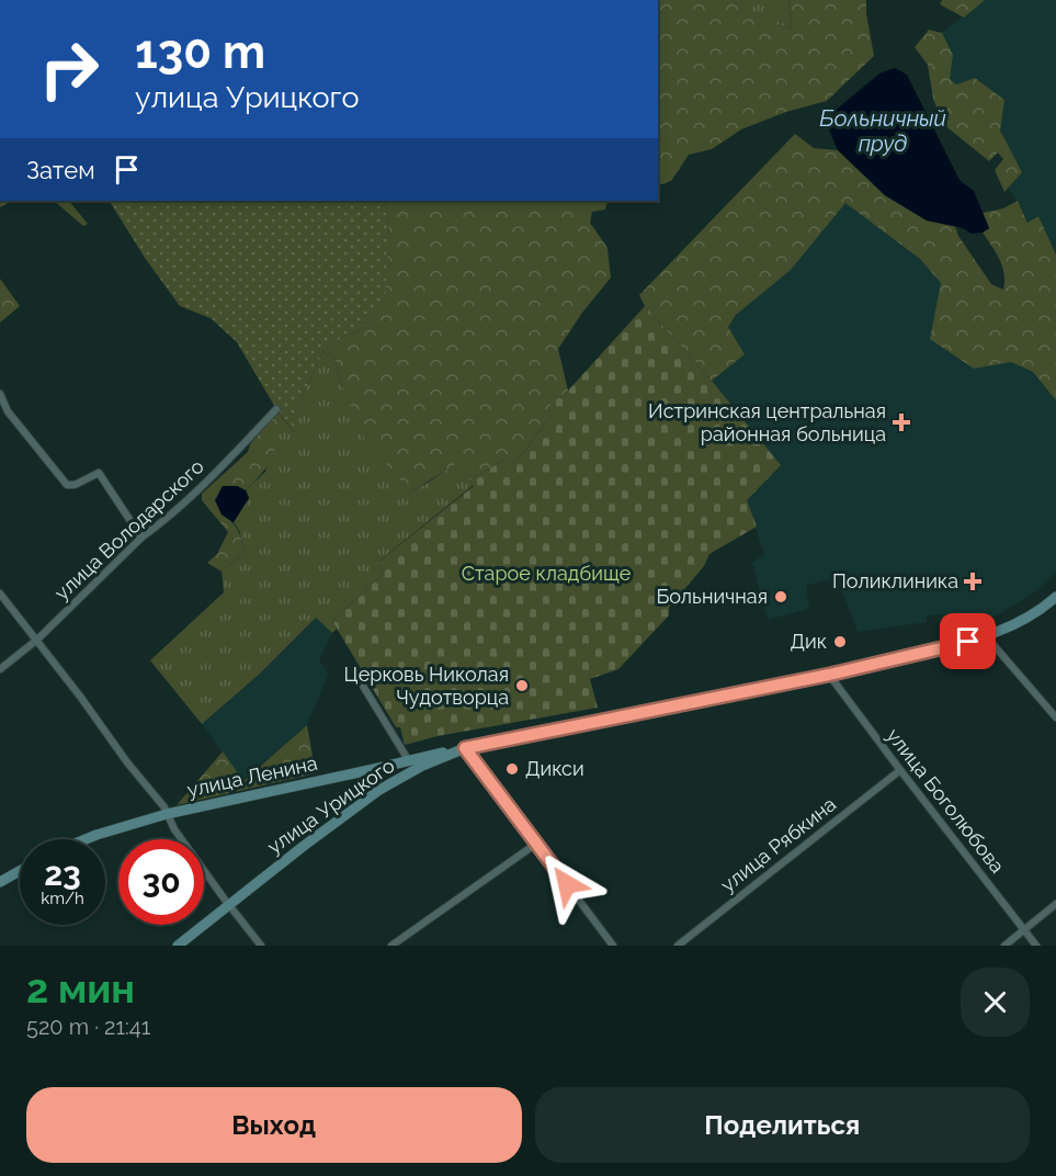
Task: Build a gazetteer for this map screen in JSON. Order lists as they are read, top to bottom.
{
  "streets": {
    "street": [
      "улица Володарского",
      "улица Ленина",
      "улица Боголюбова",
      "улица Урицкого",
      "улица Рябкина"
    ]
  },
  "crossings": [
    ["улица Ленина", "улица Урицкого"],
    ["улица Боголюбова", "улица Урицкого"],
    ["улица Боголюбова", "улица Рябкина"]
  ],
  "water": ["Больничный пруд"],
  "parks": ["Старое кладбище"],
  "places": {
    "health": ["Истринская центральная районная больница", "Поликлиника"],
    "other": [
      "Больничная",
      "Дик",
      "Церковь Николая Чудотворца",
      "Дикси"
    ]
  },
  "page": {
    "turn": ["130 m", "улица Урицкого"],
    "then": "Затем",
    "speed": "23 km/h",
    "limit": "30",
    "heading": ["2 мин", "520 m · 21:41"],
    "buttons": ["Выход", "Поделиться"]
  }
}
